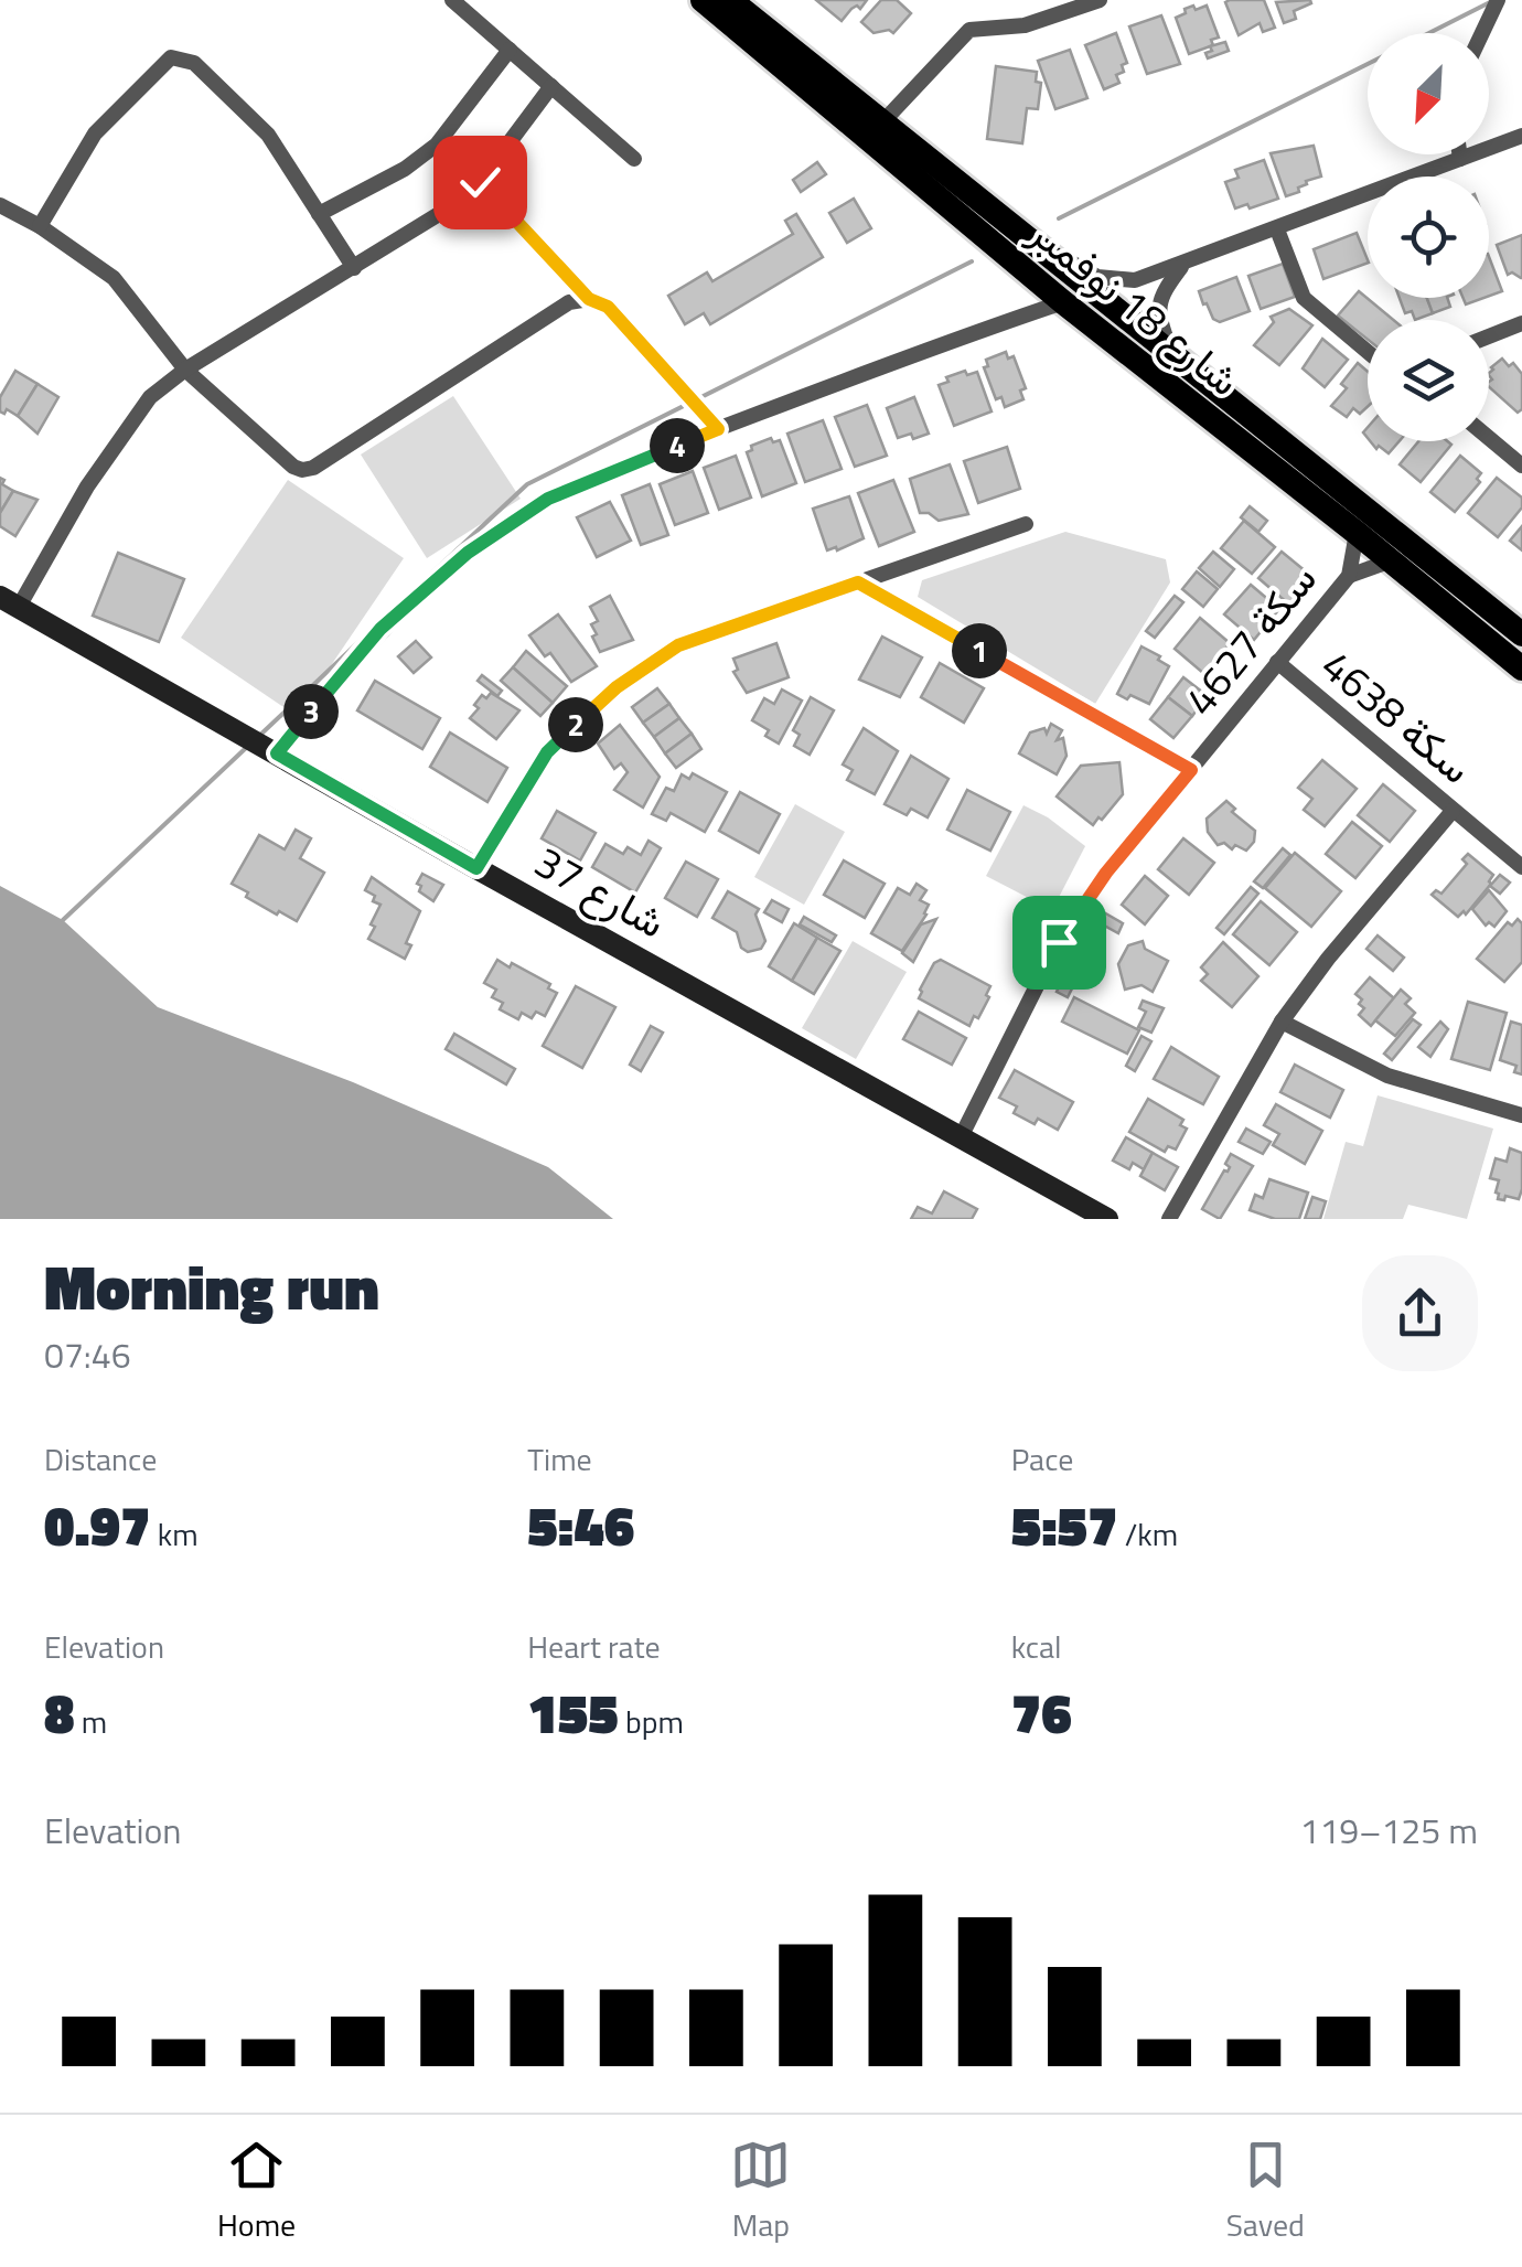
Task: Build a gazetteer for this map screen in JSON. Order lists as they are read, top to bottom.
{
  "streets": {
    "main road": ["شارع 18 نوفمبر"],
    "street": ["سكة 4627", "سكة 4638", "شارع 37"]
  },
  "crossings": [
    ["شارع 18 نوفمبر", "سكة 4627"],
    ["سكة 4627", "سكة 4638"],
    ["سكة 4627", "شارع 37"]
  ],
  "north": "bottom left",
  "page": {
    "pins": [
      "4",
      "1",
      "3",
      "2"
    ],
    "heading": ["Morning run", "07:46"],
    "stats": [
      ["Distance", "0.97 km"],
      ["Time", "5:46"],
      ["Pace", "5:57 /km"],
      ["Elevation", "8 m"],
      ["Heart rate", "155 bpm"],
      ["kcal", "76"]
    ],
    "chart": ["Elevation", "119–125 m"],
    "tabs": ["Home", "Map", "Saved"]
  }
}
